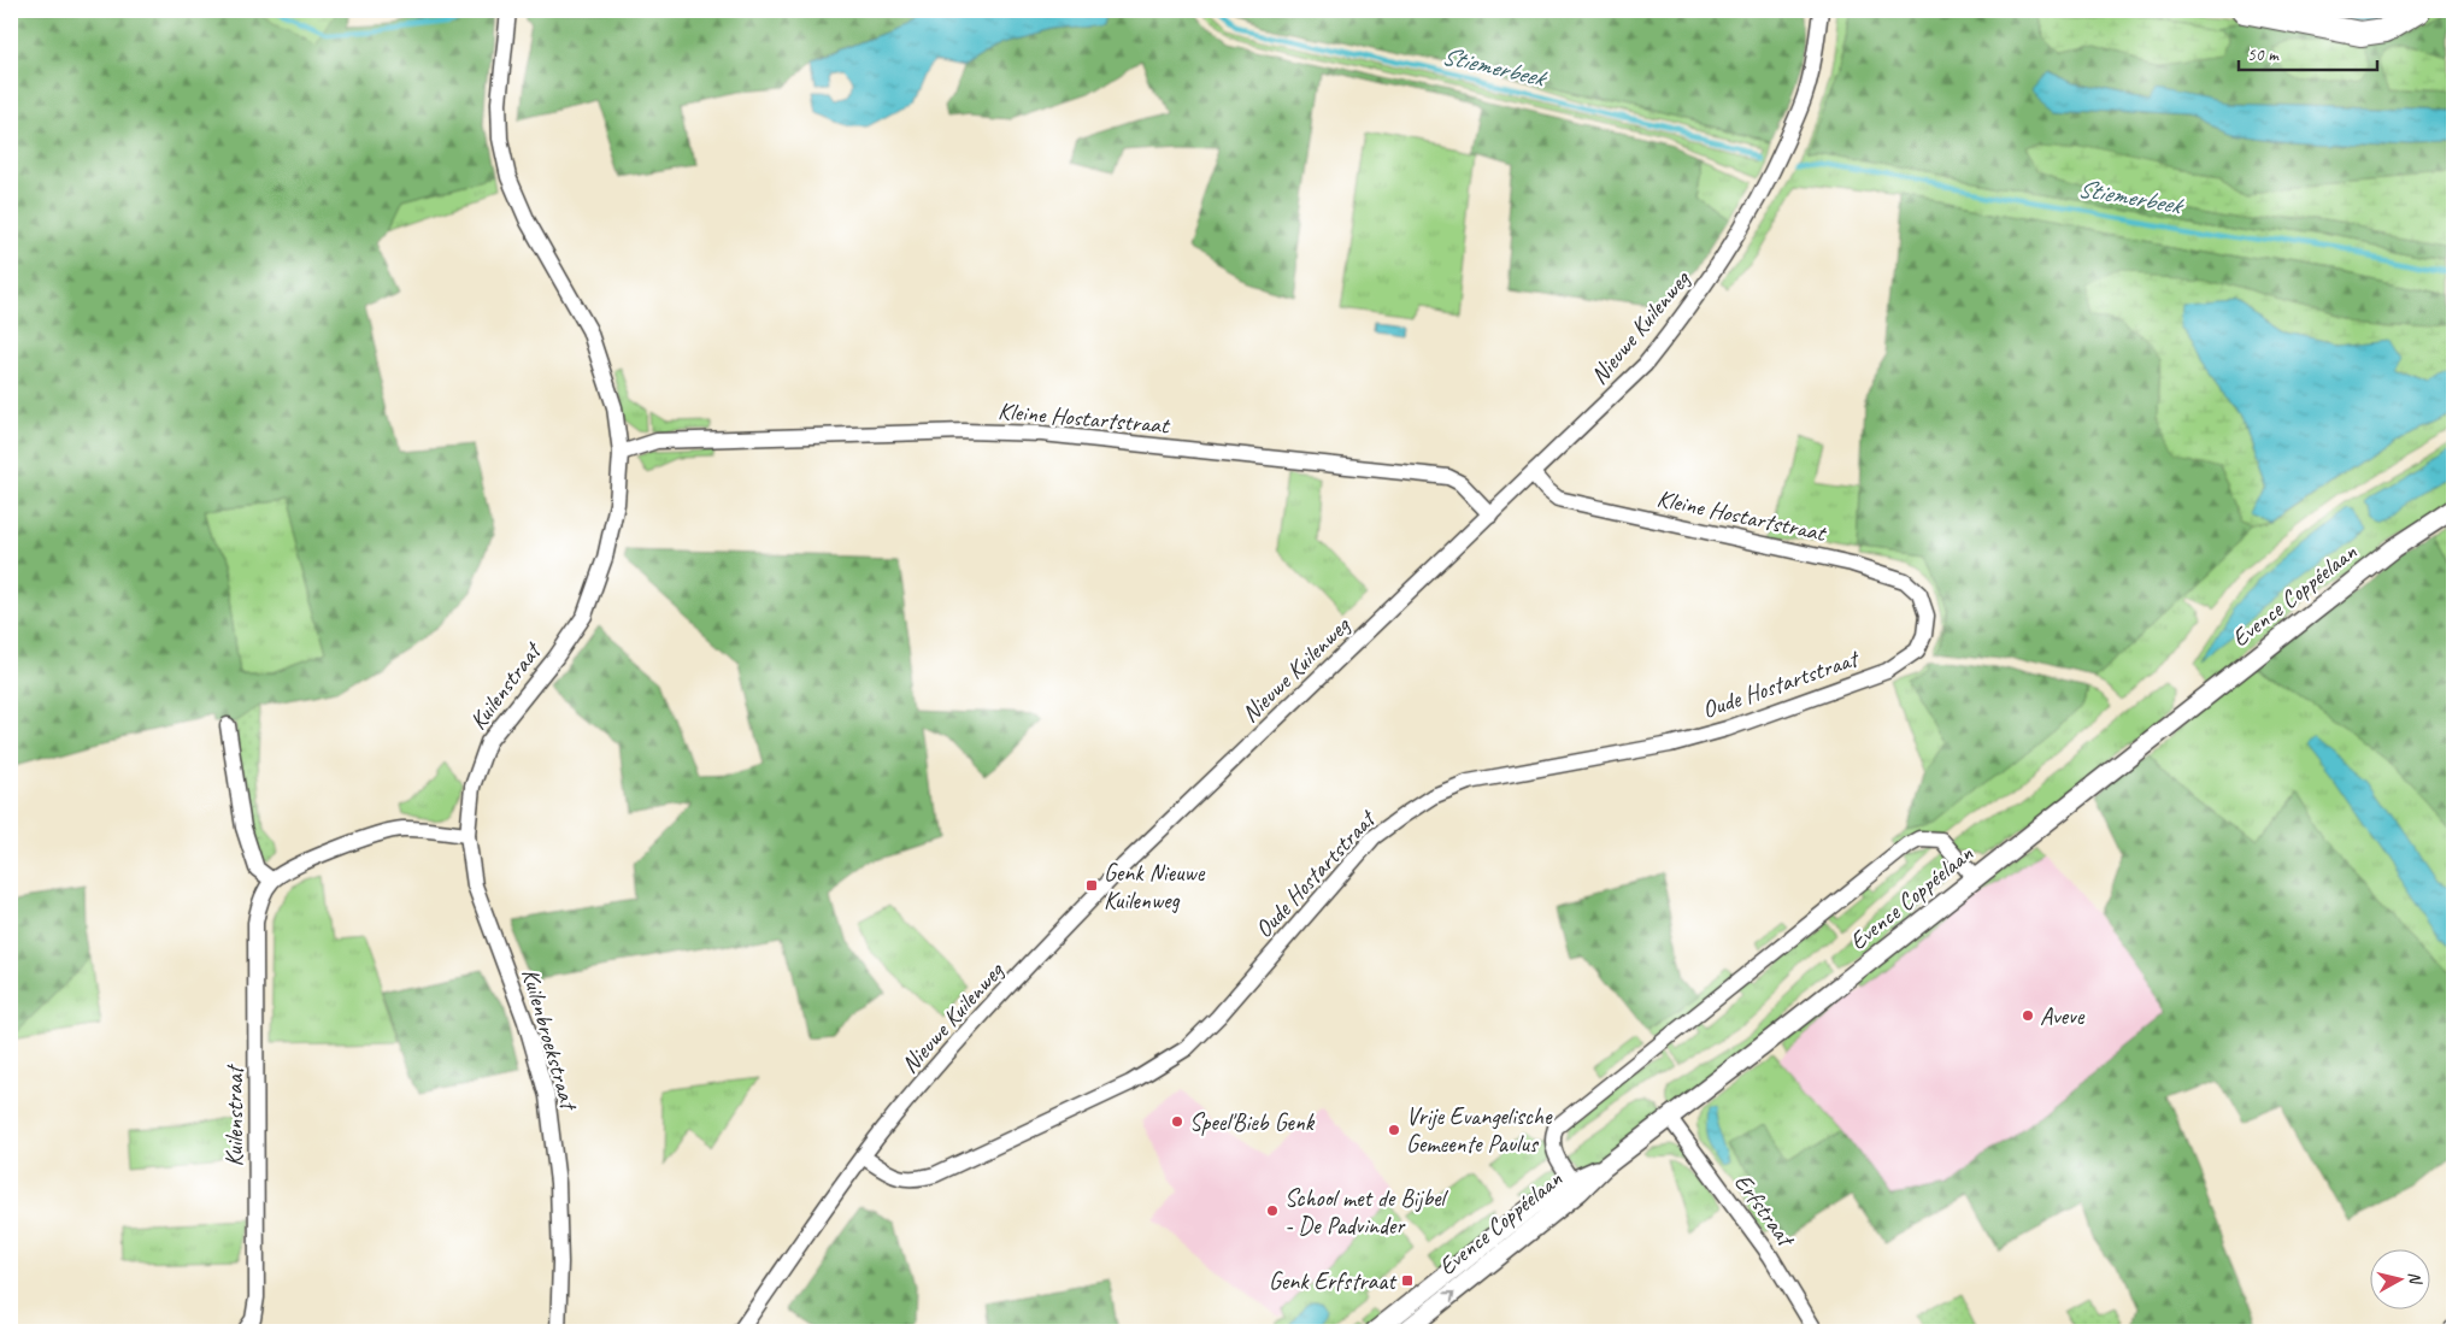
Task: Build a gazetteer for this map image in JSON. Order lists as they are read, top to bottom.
{
  "streets": {
    "street": [
      "Nieuwe Kuilenweg",
      "Kleine Hostartstraat",
      "Evence Coppéelaan",
      "Oude Hostartstraat",
      "Kuilenstraat",
      "Kuilenbroekstraat",
      "Erfstraat"
    ]
  },
  "crossings": [
    ["Nieuwe Kuilenweg", "Kleine Hostartstraat"],
    ["Nieuwe Kuilenweg", "Oude Hostartstraat"],
    ["Kleine Hostartstraat", "Oude Hostartstraat"],
    ["Kleine Hostartstraat", "Kuilenstraat"],
    ["Evence Coppéelaan", "Erfstraat"],
    ["Kuilenstraat", "Kuilenbroekstraat"]
  ],
  "water": ["Stiemerbeek"],
  "places": {
    "transit": ["Genk Nieuwe Kuilenweg", "Genk Erfstraat"],
    "other": [
      "Aveve",
      "Speel'Bieb Genk",
      "Vrije Evangelische Gemeente Paulus",
      "School met de Bijbel - De Padvinder"
    ]
  },
  "scale_bar": "50 m",
  "north": "right"
}
